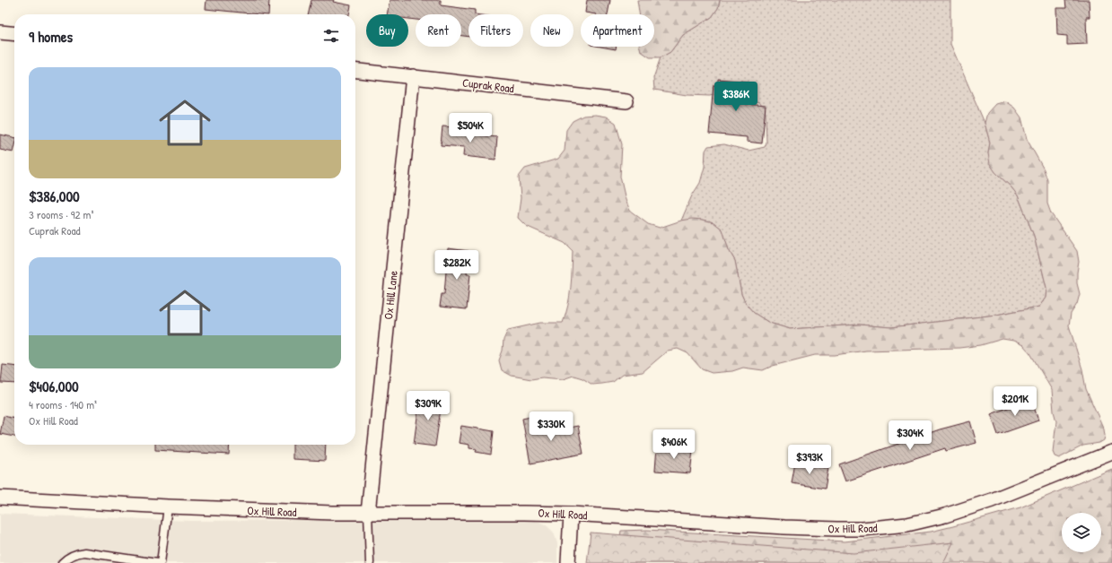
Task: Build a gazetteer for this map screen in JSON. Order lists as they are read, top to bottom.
{
  "streets": {
    "street": ["Cuprak Road", "Ox Hill Lane", "Ox Hill Road"]
  },
  "crossings": [
    ["Cuprak Road", "Ox Hill Lane"],
    ["Ox Hill Lane", "Ox Hill Road"]
  ],
  "page": {
    "chip": [
      "Buy",
      "Rent",
      "Filters",
      "New",
      "Apartment"
    ],
    "heading": "9 homes",
    "list": [
      {
        "name": "$386,000",
        "note": "3 rooms · 92 m² · Cuprak Road"
      },
      {
        "name": "$406,000",
        "note": "4 rooms · 140 m² · Ox Hill Road"
      }
    ],
    "price": [
      "$386K",
      "$504K",
      "$282K",
      "$201K",
      "$309K",
      "$330K",
      "$304K",
      "$406K",
      "$393K"
    ]
  }
}
